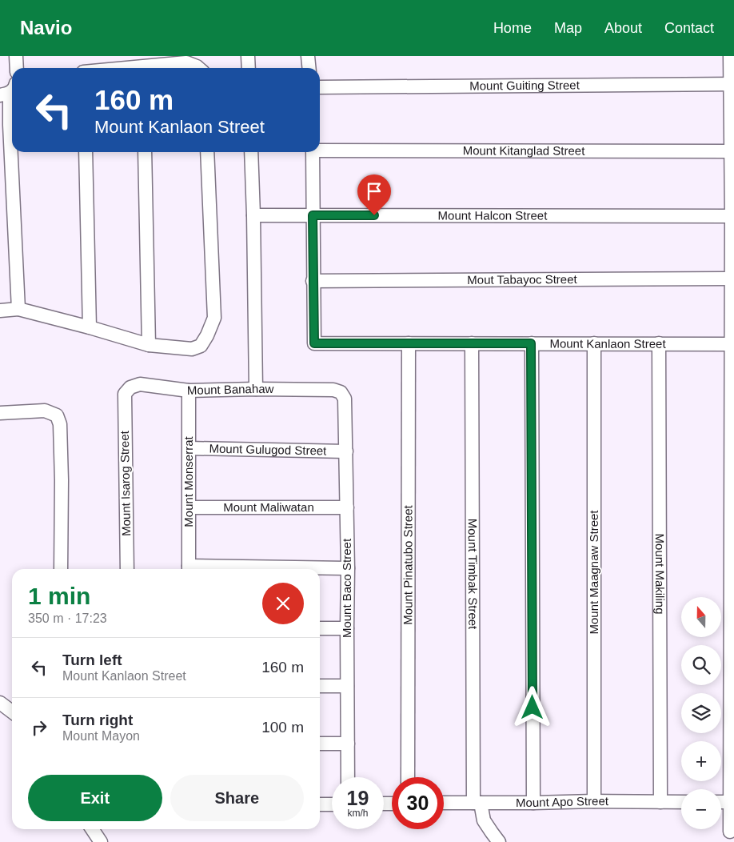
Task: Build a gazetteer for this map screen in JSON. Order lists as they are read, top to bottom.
{
  "streets": {
    "street": [
      "Mount Guiting Street",
      "Mount Kitanglad Street",
      "Mount Halcon Street",
      "Mout Tabayoc Street",
      "Mount Kanlaon Street",
      "Mount Banahaw",
      "Mount Gulugod Street",
      "Mount Monserrat",
      "Mount Isarog Street",
      "Mount Maliwatan",
      "Mount Pinatubo Street",
      "Mount Maagnaw Street",
      "Mount Timbak Street",
      "Mount Makiling",
      "Mount Baco Street",
      "Mount Apo Street"
    ]
  },
  "crossings": [
    ["Mout Tabayoc Street", "Mount Kanlaon Street"],
    ["Mount Kanlaon Street", "Mount Pinatubo Street"],
    ["Mount Kanlaon Street", "Mount Maagnaw Street"],
    ["Mount Kanlaon Street", "Mount Timbak Street"],
    ["Mount Kanlaon Street", "Mount Makiling"],
    ["Mount Banahaw", "Mount Monserrat"],
    ["Mount Banahaw", "Mount Isarog Street"],
    ["Mount Banahaw", "Mount Baco Street"],
    ["Mount Gulugod Street", "Mount Monserrat"],
    ["Mount Gulugod Street", "Mount Baco Street"],
    ["Mount Monserrat", "Mount Maliwatan"],
    ["Mount Maliwatan", "Mount Baco Street"],
    ["Mount Maagnaw Street", "Mount Apo Street"],
    ["Mount Timbak Street", "Mount Apo Street"],
    ["Mount Makiling", "Mount Apo Street"]
  ],
  "north": "top",
  "page": {
    "header": "Navio",
    "nav": [
      "Home",
      "Map",
      "About",
      "Contact"
    ],
    "turn": ["160 m", "Mount Kanlaon Street"],
    "heading": ["1 min", "350 m · 17:23"],
    "map_buttons": ["+", "−"],
    "list": [
      {
        "name": "Turn left",
        "note": "Mount Kanlaon Street",
        "value": "160 m"
      },
      {
        "name": "Turn right",
        "note": "Mount Mayon",
        "value": "100 m"
      }
    ],
    "buttons": ["Exit", "Share"],
    "speed": "19 km/h",
    "limit": "30"
  }
}
